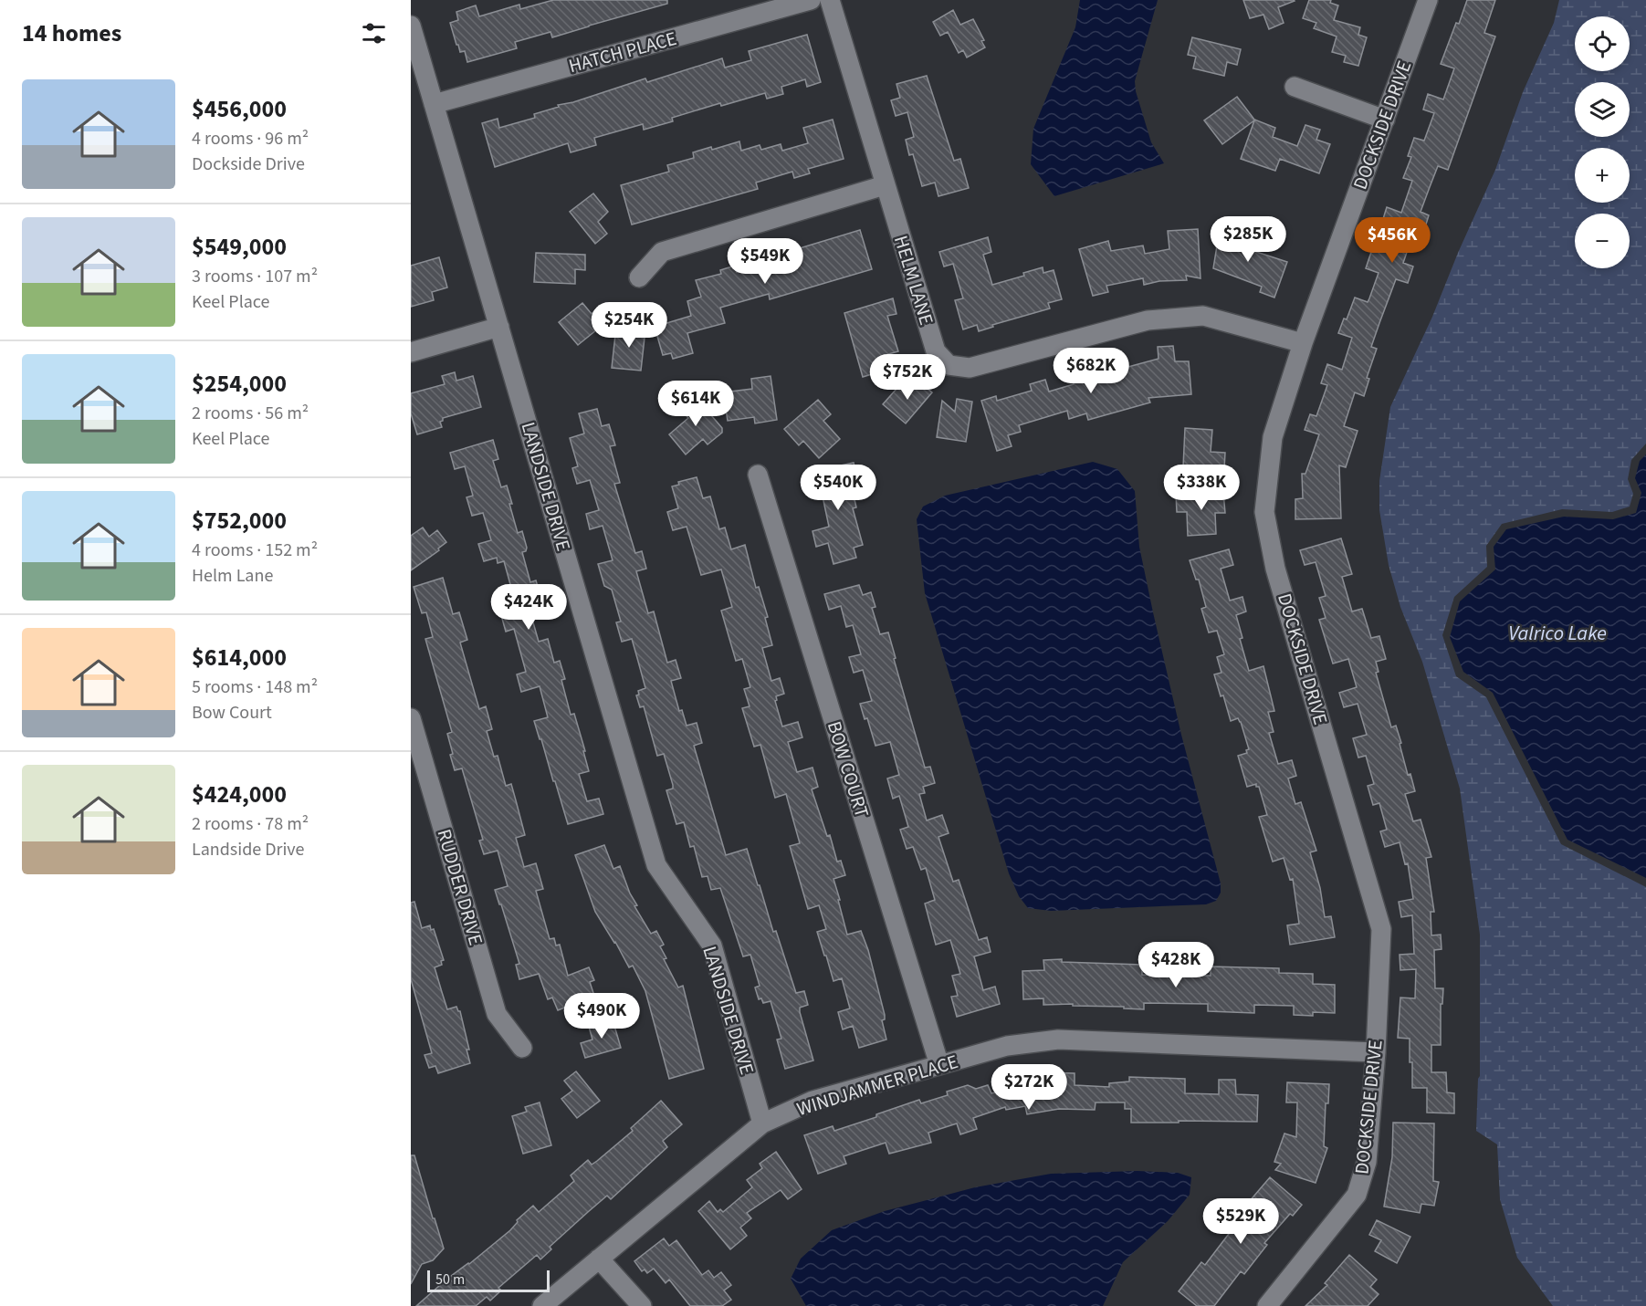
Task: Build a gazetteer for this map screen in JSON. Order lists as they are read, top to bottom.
{
  "streets": {
    "street": [
      "HATCH PLACE",
      "DOCKSIDE DRIVE",
      "HELM LANE",
      "LANDSIDE DRIVE",
      "BOW COURT",
      "RUDDER DRIVE",
      "WINDJAMMER PLACE"
    ]
  },
  "crossings": [
    ["HATCH PLACE", "LANDSIDE DRIVE"],
    ["DOCKSIDE DRIVE", "HELM LANE"],
    ["DOCKSIDE DRIVE", "WINDJAMMER PLACE"],
    ["LANDSIDE DRIVE", "WINDJAMMER PLACE"],
    ["BOW COURT", "WINDJAMMER PLACE"]
  ],
  "water": ["Valrico Lake"],
  "scale_bar": "50 m",
  "page": {
    "heading": "14 homes",
    "map_buttons": ["+", "−"],
    "list": [
      {
        "name": "$456,000",
        "note": "4 rooms · 96 m² · Dockside Drive"
      },
      {
        "name": "$549,000",
        "note": "3 rooms · 107 m² · Keel Place"
      },
      {
        "name": "$254,000",
        "note": "2 rooms · 56 m² · Keel Place"
      },
      {
        "name": "$752,000",
        "note": "4 rooms · 152 m² · Helm Lane"
      },
      {
        "name": "$614,000",
        "note": "5 rooms · 148 m² · Bow Court"
      },
      {
        "name": "$424,000",
        "note": "2 rooms · 78 m² · Landside Drive"
      }
    ],
    "price": [
      "$285K",
      "$456K",
      "$549K",
      "$254K",
      "$682K",
      "$752K",
      "$614K",
      "$540K",
      "$338K",
      "$424K",
      "$428K",
      "$490K",
      "$272K",
      "$529K"
    ],
    "scale": "50 m"
  }
}
